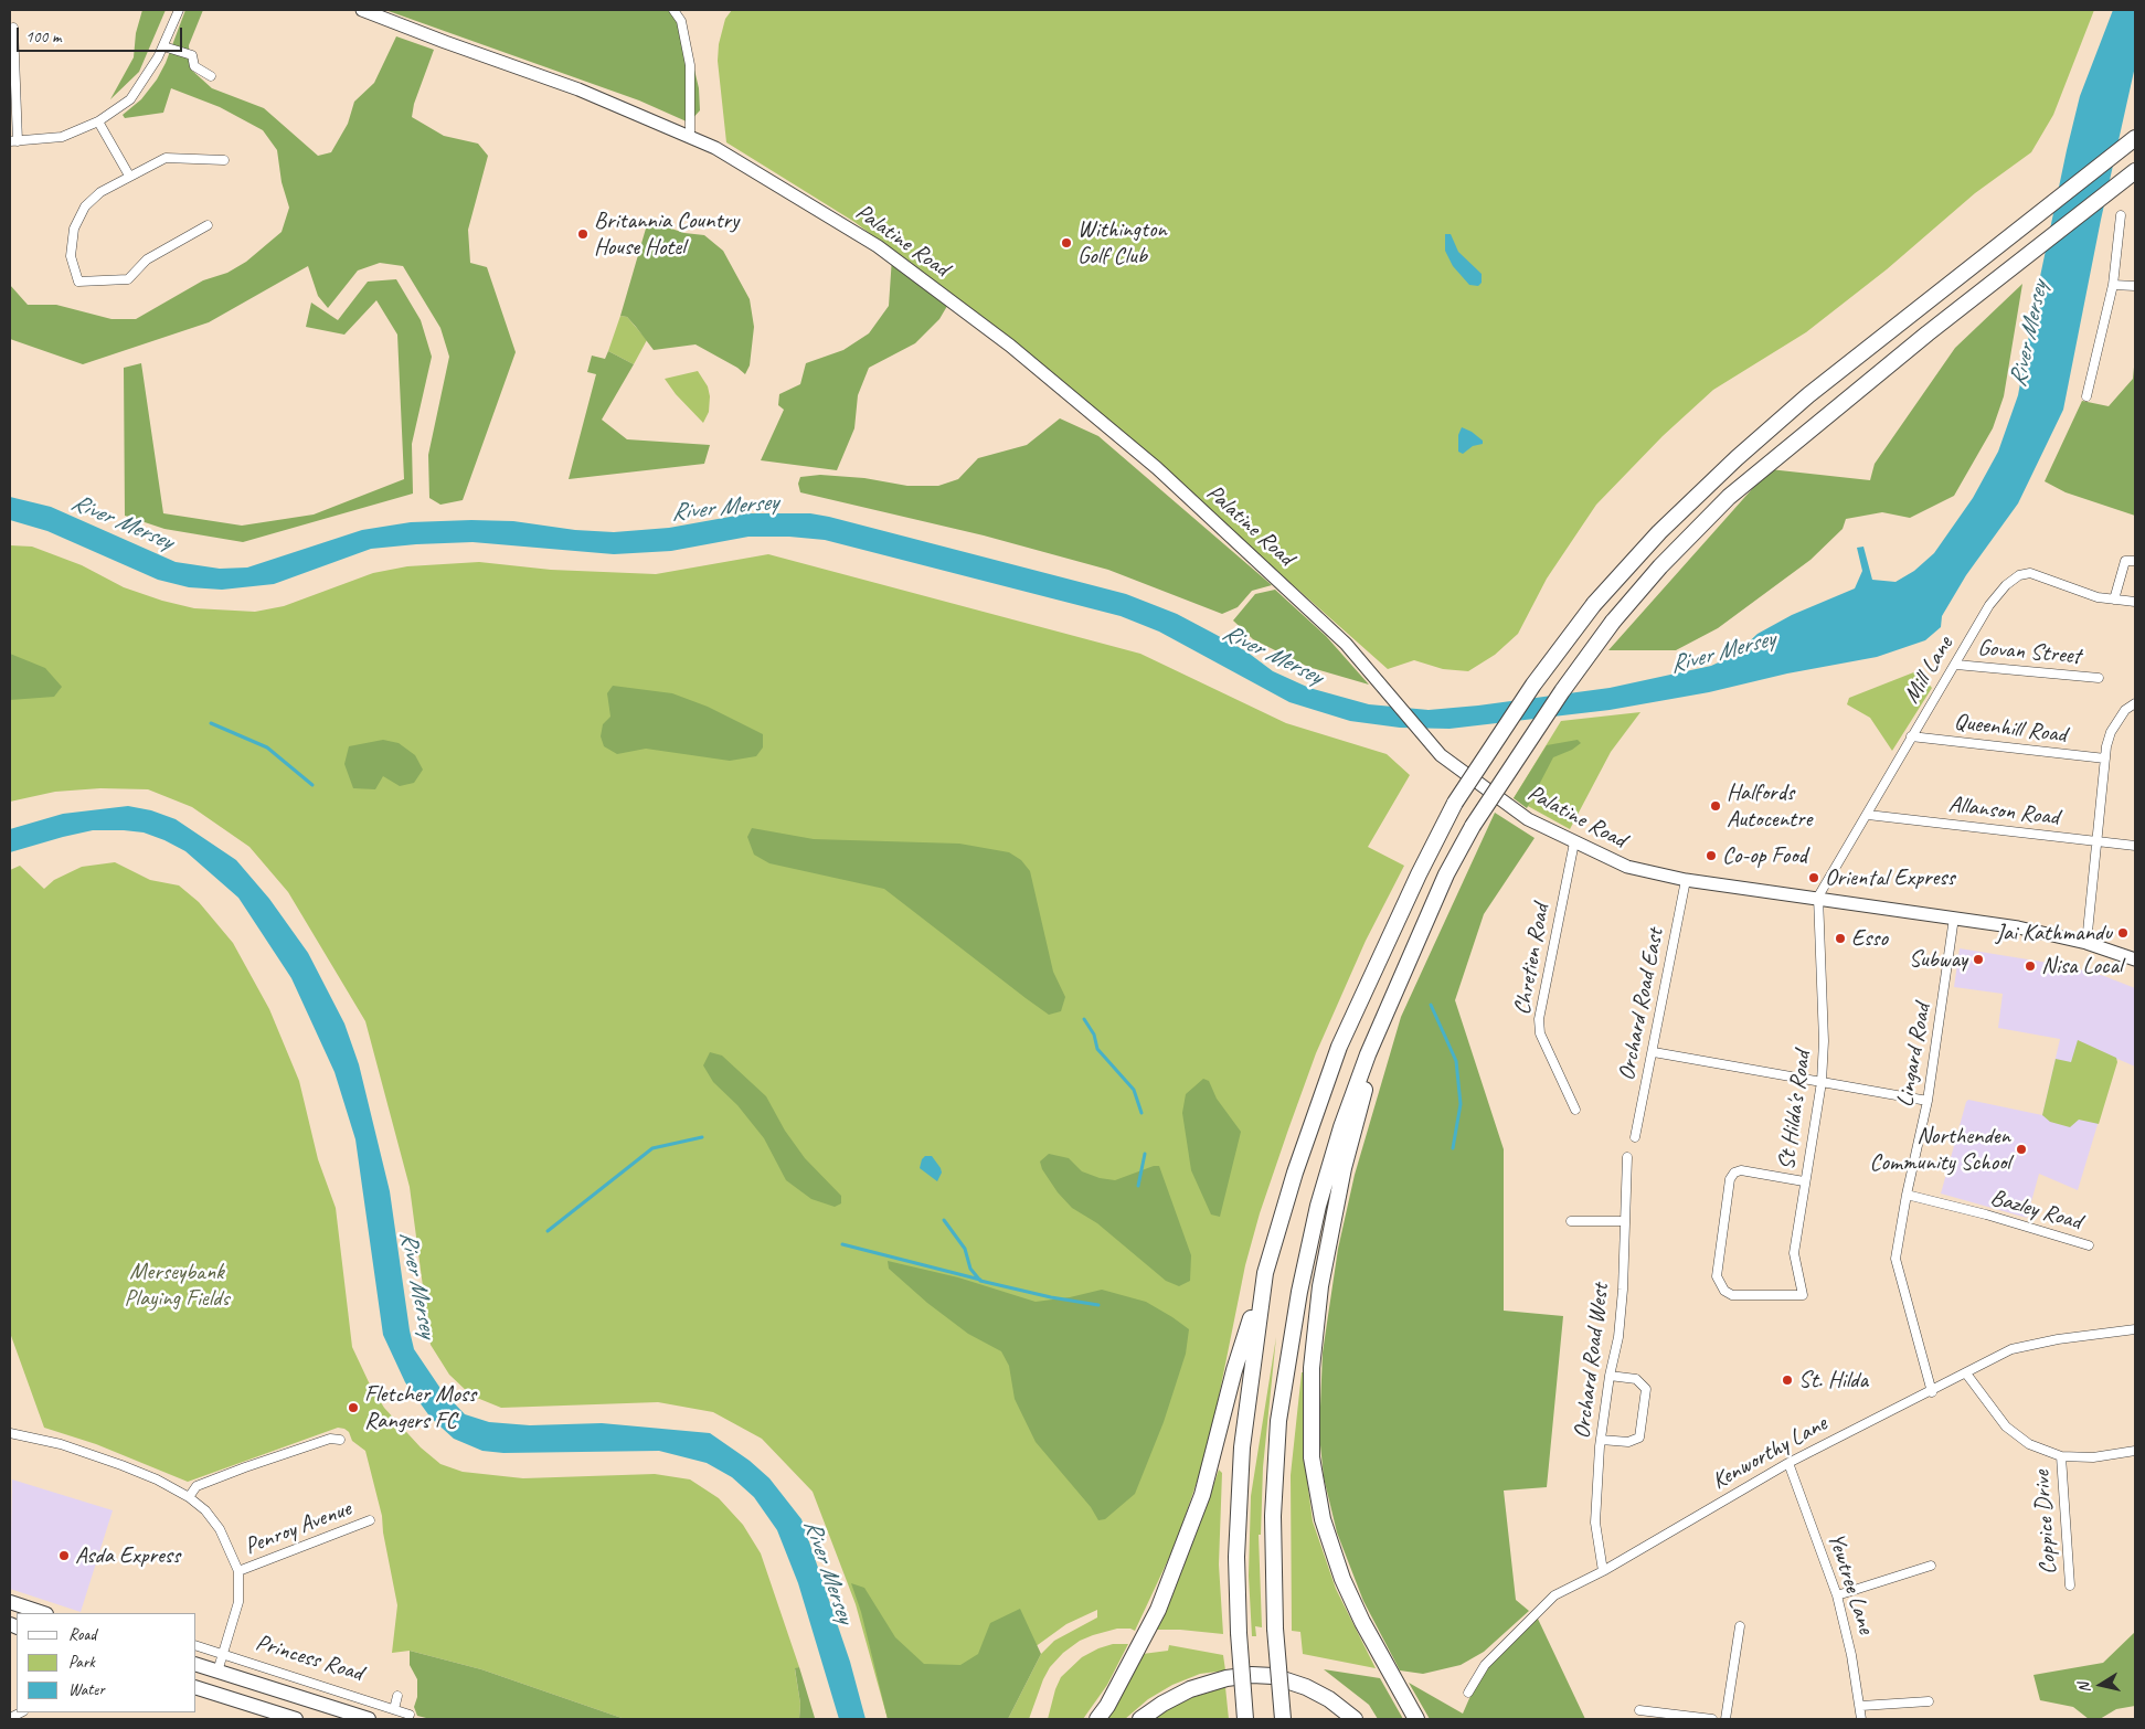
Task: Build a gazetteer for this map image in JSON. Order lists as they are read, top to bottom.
{
  "streets": {
    "highway": ["Princess Road"],
    "main road": ["Palatine Road"],
    "street": [
      "Govan Street",
      "Mill Lane",
      "Queenhill Road",
      "Allanson Road",
      "Chretien Road",
      "Orchard Road East",
      "Lingard Road",
      "St Hilda's Road",
      "Bazley Road",
      "Orchard Road West",
      "Kenworthy Lane",
      "Coppice Drive",
      "Penroy Avenue",
      "Yewtree Lane"
    ]
  },
  "crossings": [
    ["Palatine Road", "Mill Lane"],
    ["Palatine Road", "Chretien Road"],
    ["Palatine Road", "Orchard Road East"],
    ["Palatine Road", "Lingard Road"],
    ["Palatine Road", "St Hilda's Road"],
    ["Govan Street", "Mill Lane"],
    ["Mill Lane", "Queenhill Road"],
    ["Mill Lane", "Allanson Road"],
    ["Mill Lane", "St Hilda's Road"],
    ["Lingard Road", "Bazley Road"],
    ["Lingard Road", "Kenworthy Lane"],
    ["Orchard Road West", "Kenworthy Lane"],
    ["Kenworthy Lane", "Yewtree Lane"]
  ],
  "water": ["River Mersey"],
  "parks": ["Merseybank Playing Fields"],
  "places": [
    "Britannia Country House Hotel",
    "Withington Golf Club",
    "Halfords Autocentre",
    "Co-op Food",
    "Oriental Express",
    "Jai Kathmandu",
    "Esso",
    "Subway",
    "Nisa Local",
    "Northenden Community School",
    "St. Hilda",
    "Fletcher Moss Rangers FC",
    "Asda Express"
  ],
  "legend": ["Road", "Park", "Water"],
  "scale_bar": "100 m",
  "north": "left"
}
